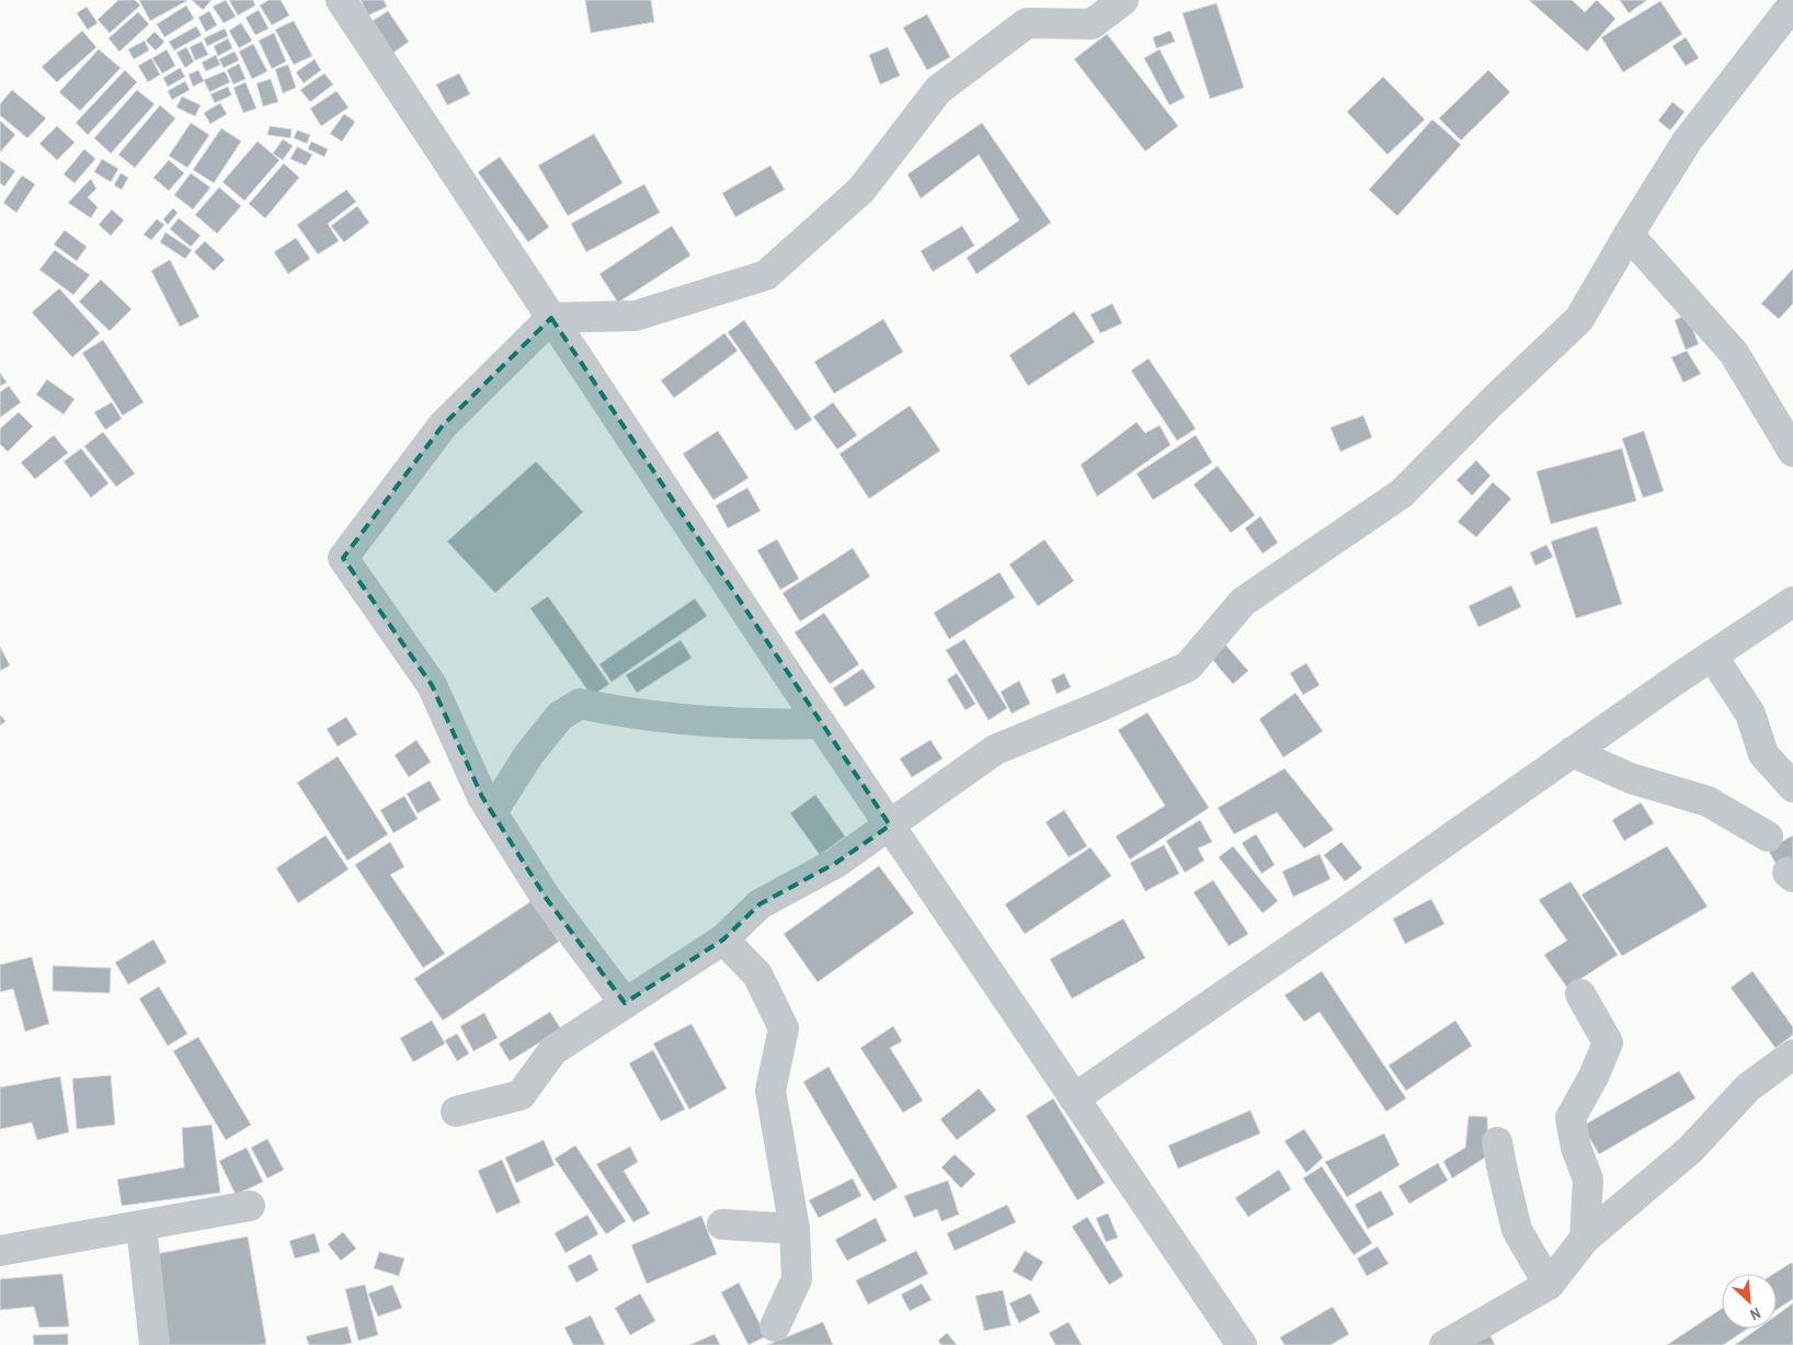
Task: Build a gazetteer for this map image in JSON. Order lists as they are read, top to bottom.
{
  "north": "bottom right"
}
